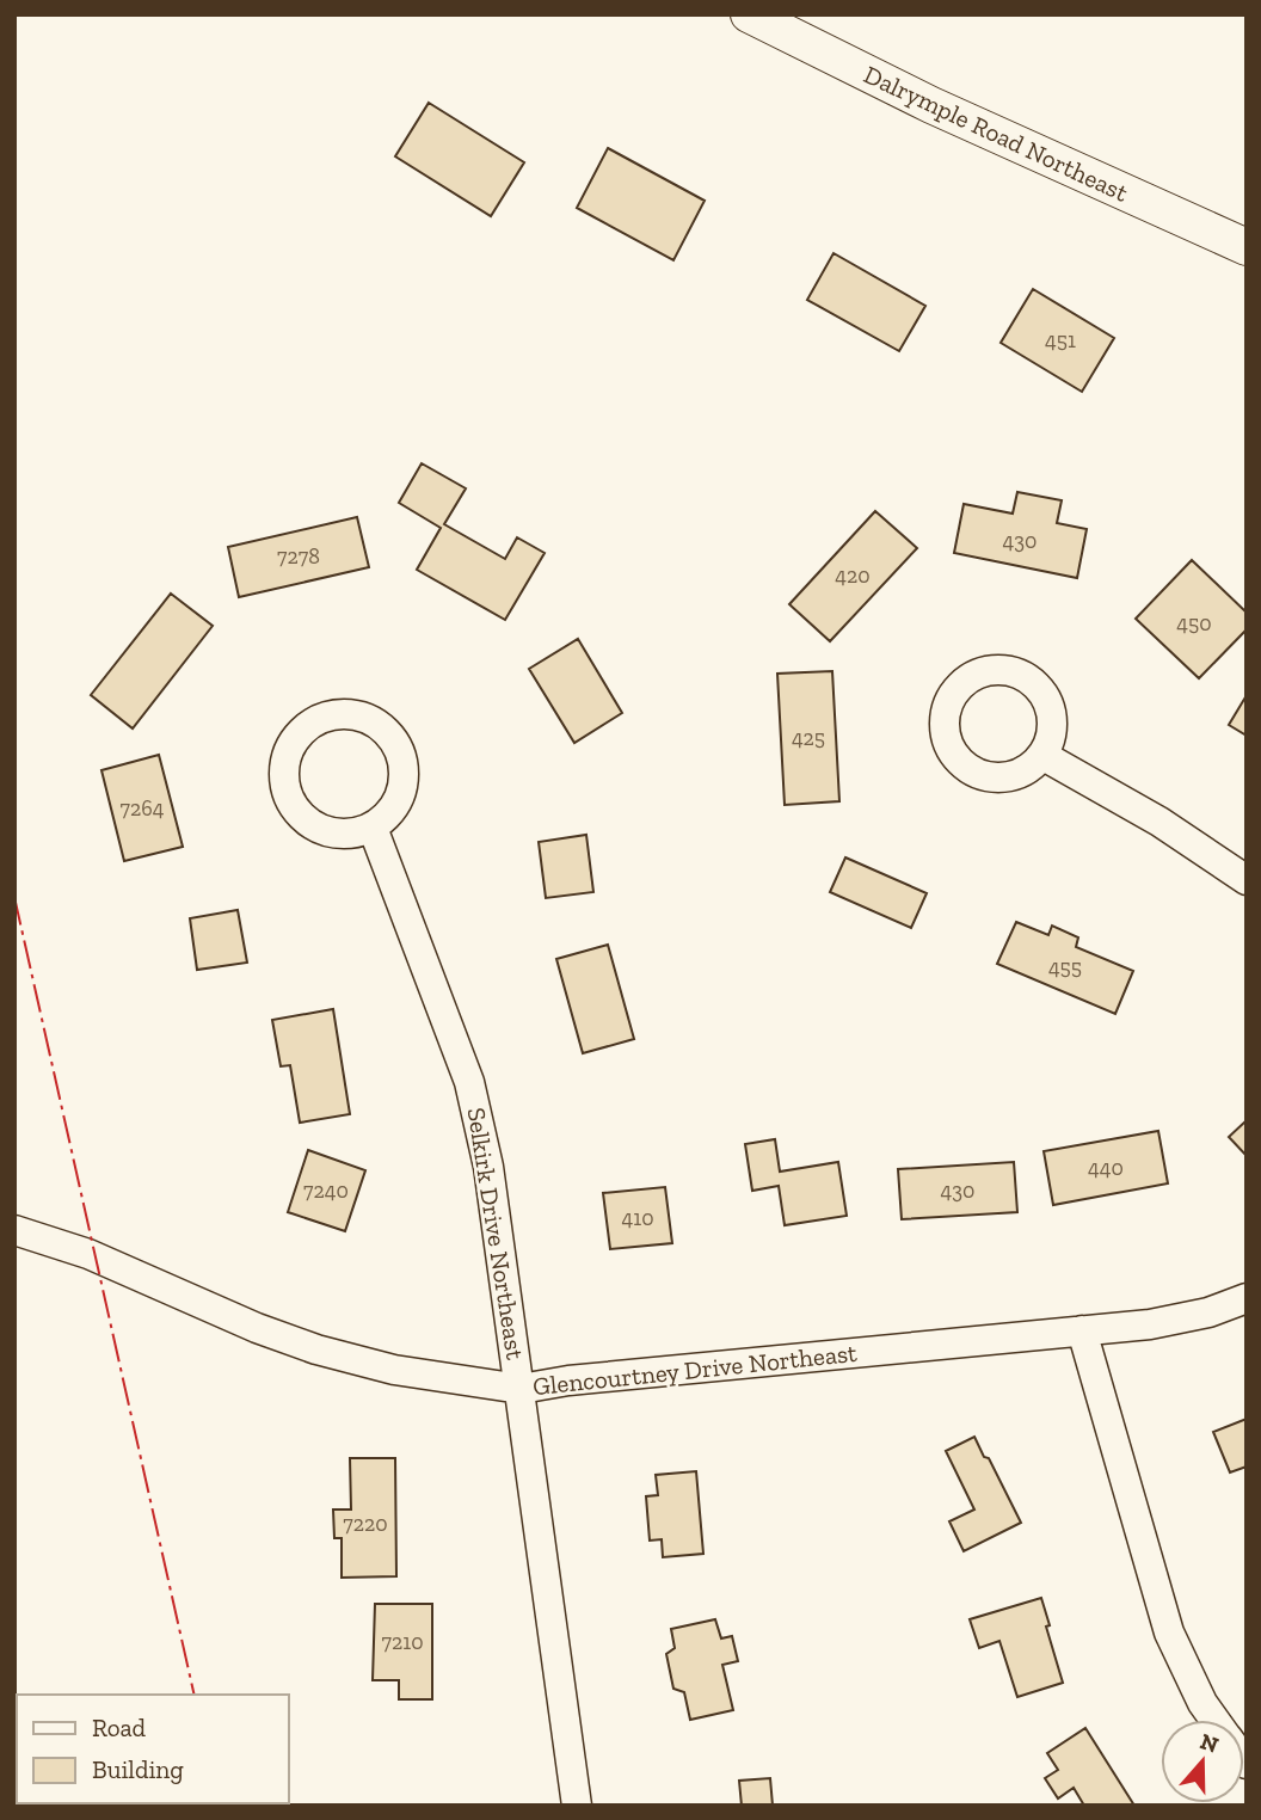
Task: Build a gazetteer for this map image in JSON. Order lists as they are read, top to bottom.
{
  "streets": {
    "street": ["Dalrymple Road Northeast", "Selkirk Drive Northeast", "Glencourtney Drive Northeast"]
  },
  "crossings": [
    ["Selkirk Drive Northeast", "Glencourtney Drive Northeast"]
  ],
  "house_numbers": [
    "451",
    "430",
    "7278",
    "420",
    "450",
    "425",
    "7264",
    "455",
    "440",
    "7240",
    "430",
    "410",
    "7220",
    "7210"
  ],
  "legend": ["Road", "Building"],
  "north": "top"
}
